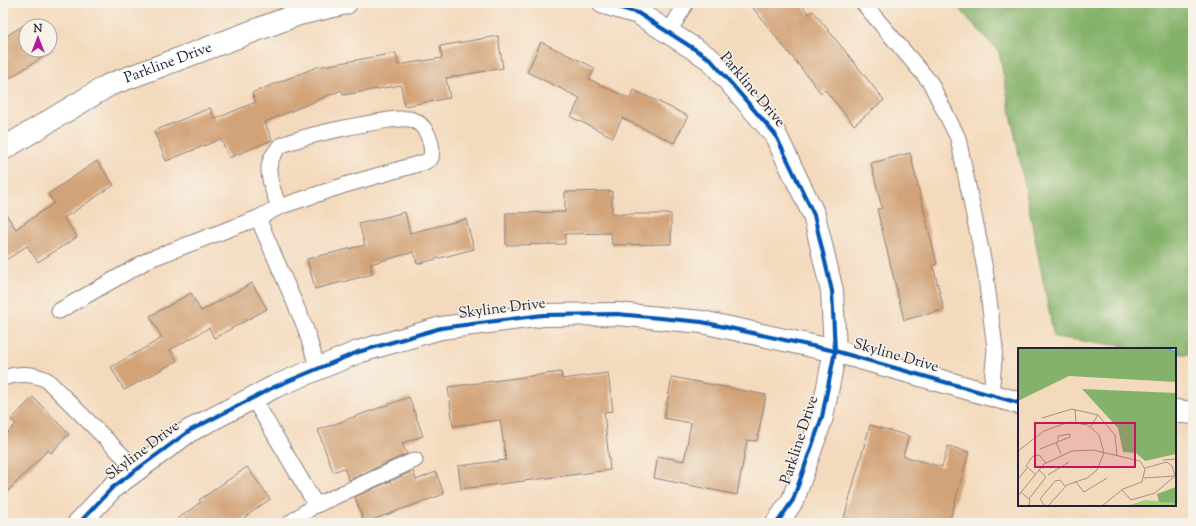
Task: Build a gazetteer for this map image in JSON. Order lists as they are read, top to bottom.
{
  "streets": {
    "street": ["Parkline Drive", "Skyline Drive"]
  },
  "crossings": [
    ["Parkline Drive", "Skyline Drive"]
  ],
  "north": "top"
}
